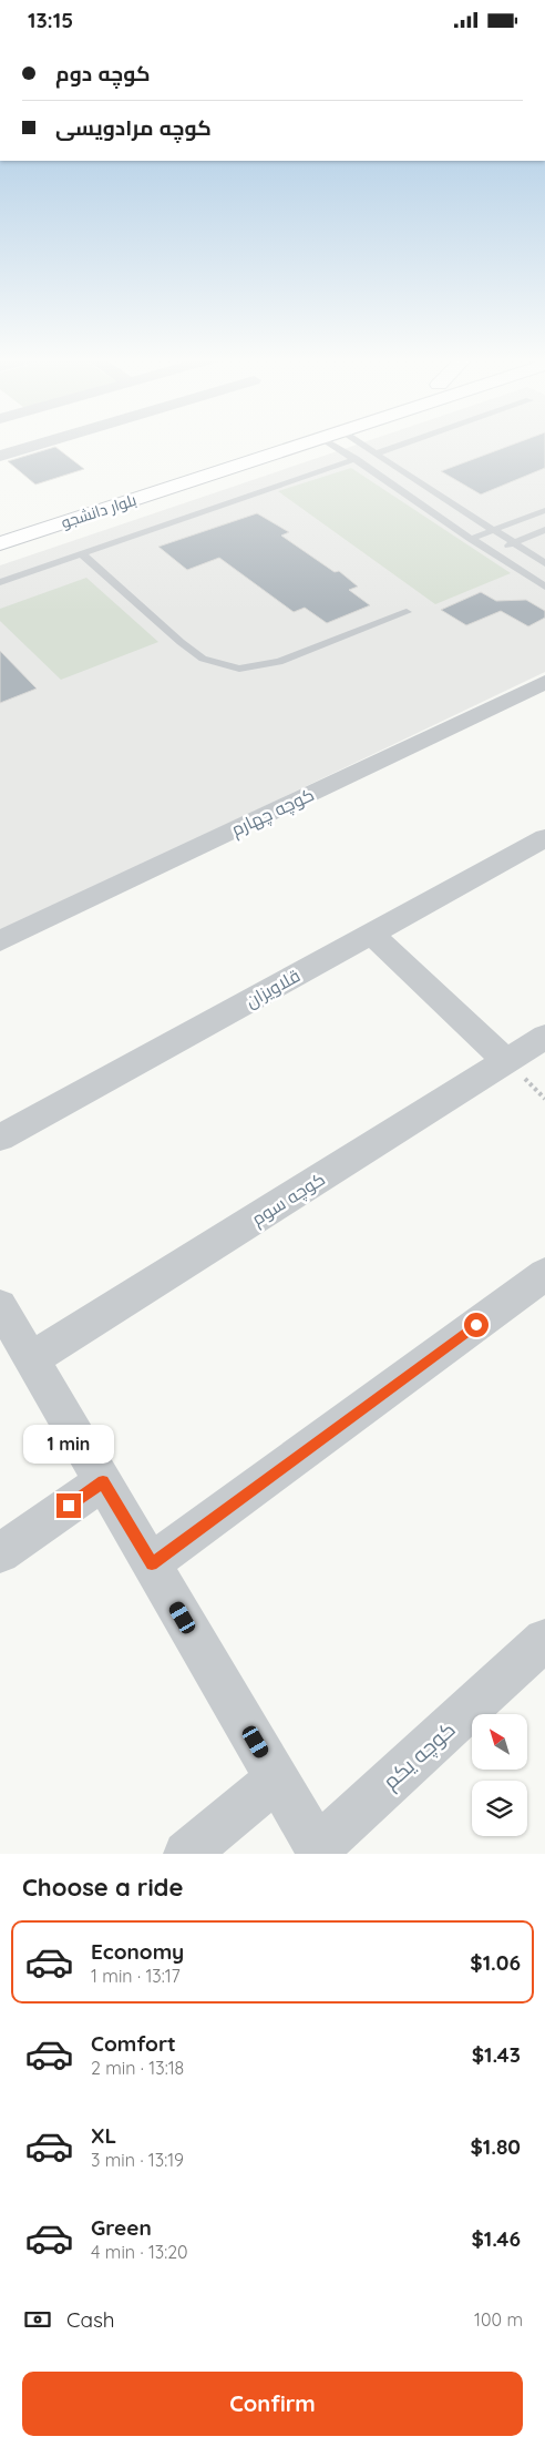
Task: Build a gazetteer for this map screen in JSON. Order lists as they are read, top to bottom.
{
  "streets": {
    "main road": ["بلوار دانشجو"],
    "street": [
      "کوچه چهارم",
      "قلاویزان",
      "کوچه سوم",
      "کوچه یکم"
    ]
  },
  "north": "top left",
  "page": {
    "status": "13:15",
    "banner": ["کوچه دوم", "کوچه مرادویسی"],
    "bubble": "1 min",
    "heading": "Choose a ride",
    "list": [
      {
        "name": "Economy",
        "note": "1 min · 13:17",
        "value": "$1.06"
      },
      {
        "name": "Comfort",
        "note": "2 min · 13:18",
        "value": "$1.43"
      },
      {
        "name": "XL",
        "note": "3 min · 13:19",
        "value": "$1.80"
      },
      {
        "name": "Green",
        "note": "4 min · 13:20",
        "value": "$1.46"
      }
    ],
    "pay": ["Cash", "100 m"],
    "buttons": "Confirm"
  }
}
